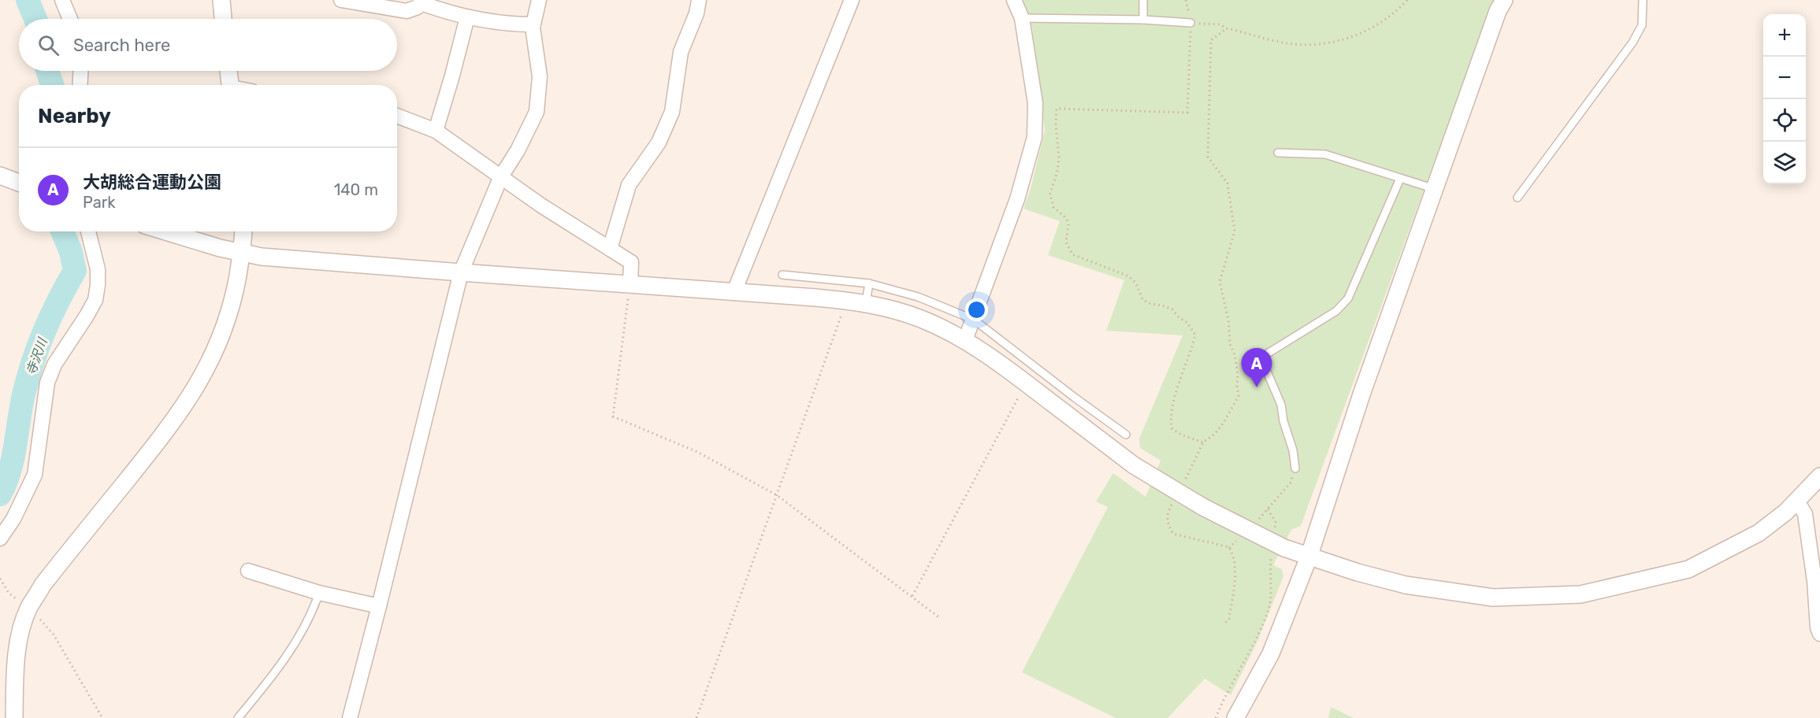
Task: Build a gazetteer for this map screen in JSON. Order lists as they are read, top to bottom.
{
  "water": ["寺沢川"],
  "page": {
    "map_buttons": ["+", "−"],
    "search": "Search here",
    "heading": "Nearby",
    "list": [
      {
        "mark": "A",
        "name": "大胡総合運動公園",
        "note": "Park",
        "value": "140 m"
      }
    ],
    "pins": "A"
  }
}
